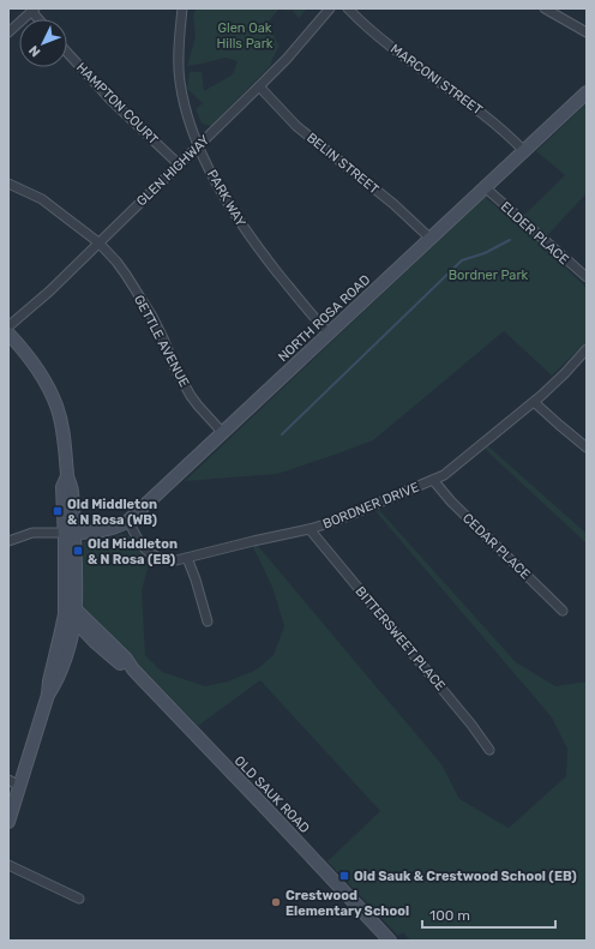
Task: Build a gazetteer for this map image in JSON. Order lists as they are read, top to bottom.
{
  "streets": {
    "street": [
      "MARCONI STREET",
      "HAMPTON COURT",
      "BELIN STREET",
      "GLEN HIGHWAY",
      "PARK WAY",
      "ELDER PLACE",
      "NORTH ROSA ROAD",
      "GETTLE AVENUE",
      "BORDNER DRIVE",
      "CEDAR PLACE",
      "BITTERSWEET PLACE",
      "OLD SAUK ROAD"
    ]
  },
  "crossings": [
    ["MARCONI STREET", "NORTH ROSA ROAD"],
    ["HAMPTON COURT", "GLEN HIGHWAY"],
    ["BELIN STREET", "GLEN HIGHWAY"],
    ["BELIN STREET", "NORTH ROSA ROAD"],
    ["GLEN HIGHWAY", "PARK WAY"],
    ["GLEN HIGHWAY", "GETTLE AVENUE"],
    ["PARK WAY", "NORTH ROSA ROAD"],
    ["ELDER PLACE", "NORTH ROSA ROAD"],
    ["NORTH ROSA ROAD", "GETTLE AVENUE"],
    ["NORTH ROSA ROAD", "BORDNER DRIVE"],
    ["BORDNER DRIVE", "CEDAR PLACE"],
    ["BORDNER DRIVE", "BITTERSWEET PLACE"]
  ],
  "parks": ["Glen Oak Hills Park", "Bordner Park"],
  "places": {
    "transit": ["Old Middleton & N Rosa (WB)", "Old Middleton & N Rosa (EB)", "Old Sauk & Crestwood School (EB)"],
    "other": ["Crestwood Elementary School"]
  },
  "scale_bar": "100 m",
  "north": "bottom left"
}
